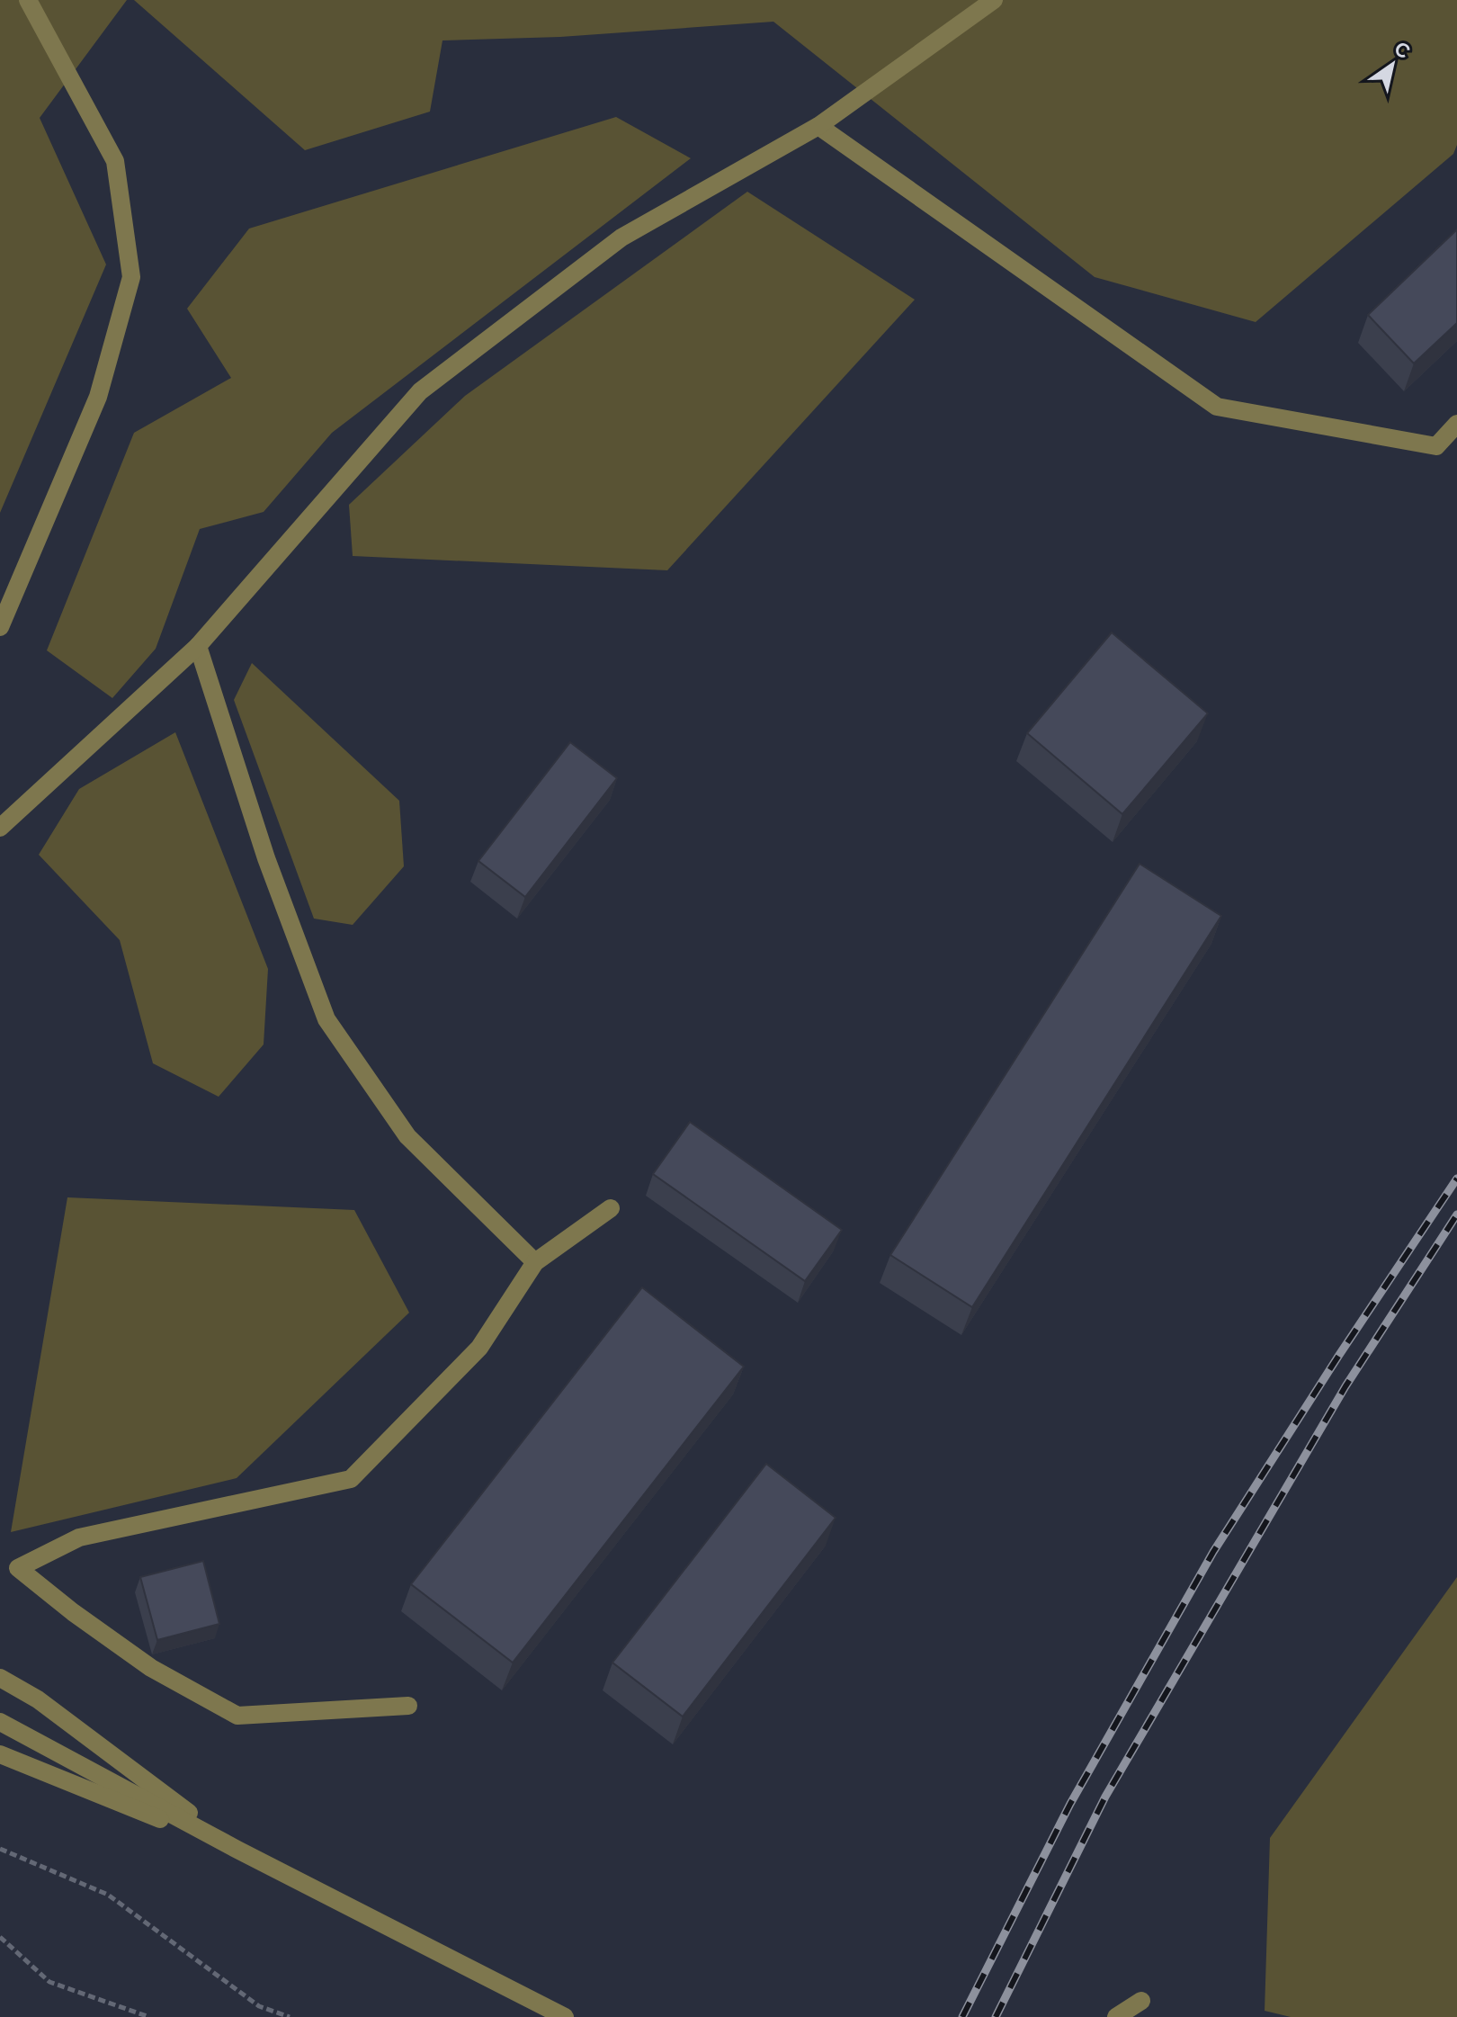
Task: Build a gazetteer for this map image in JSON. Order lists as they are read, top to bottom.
{
  "north": "top right"
}
